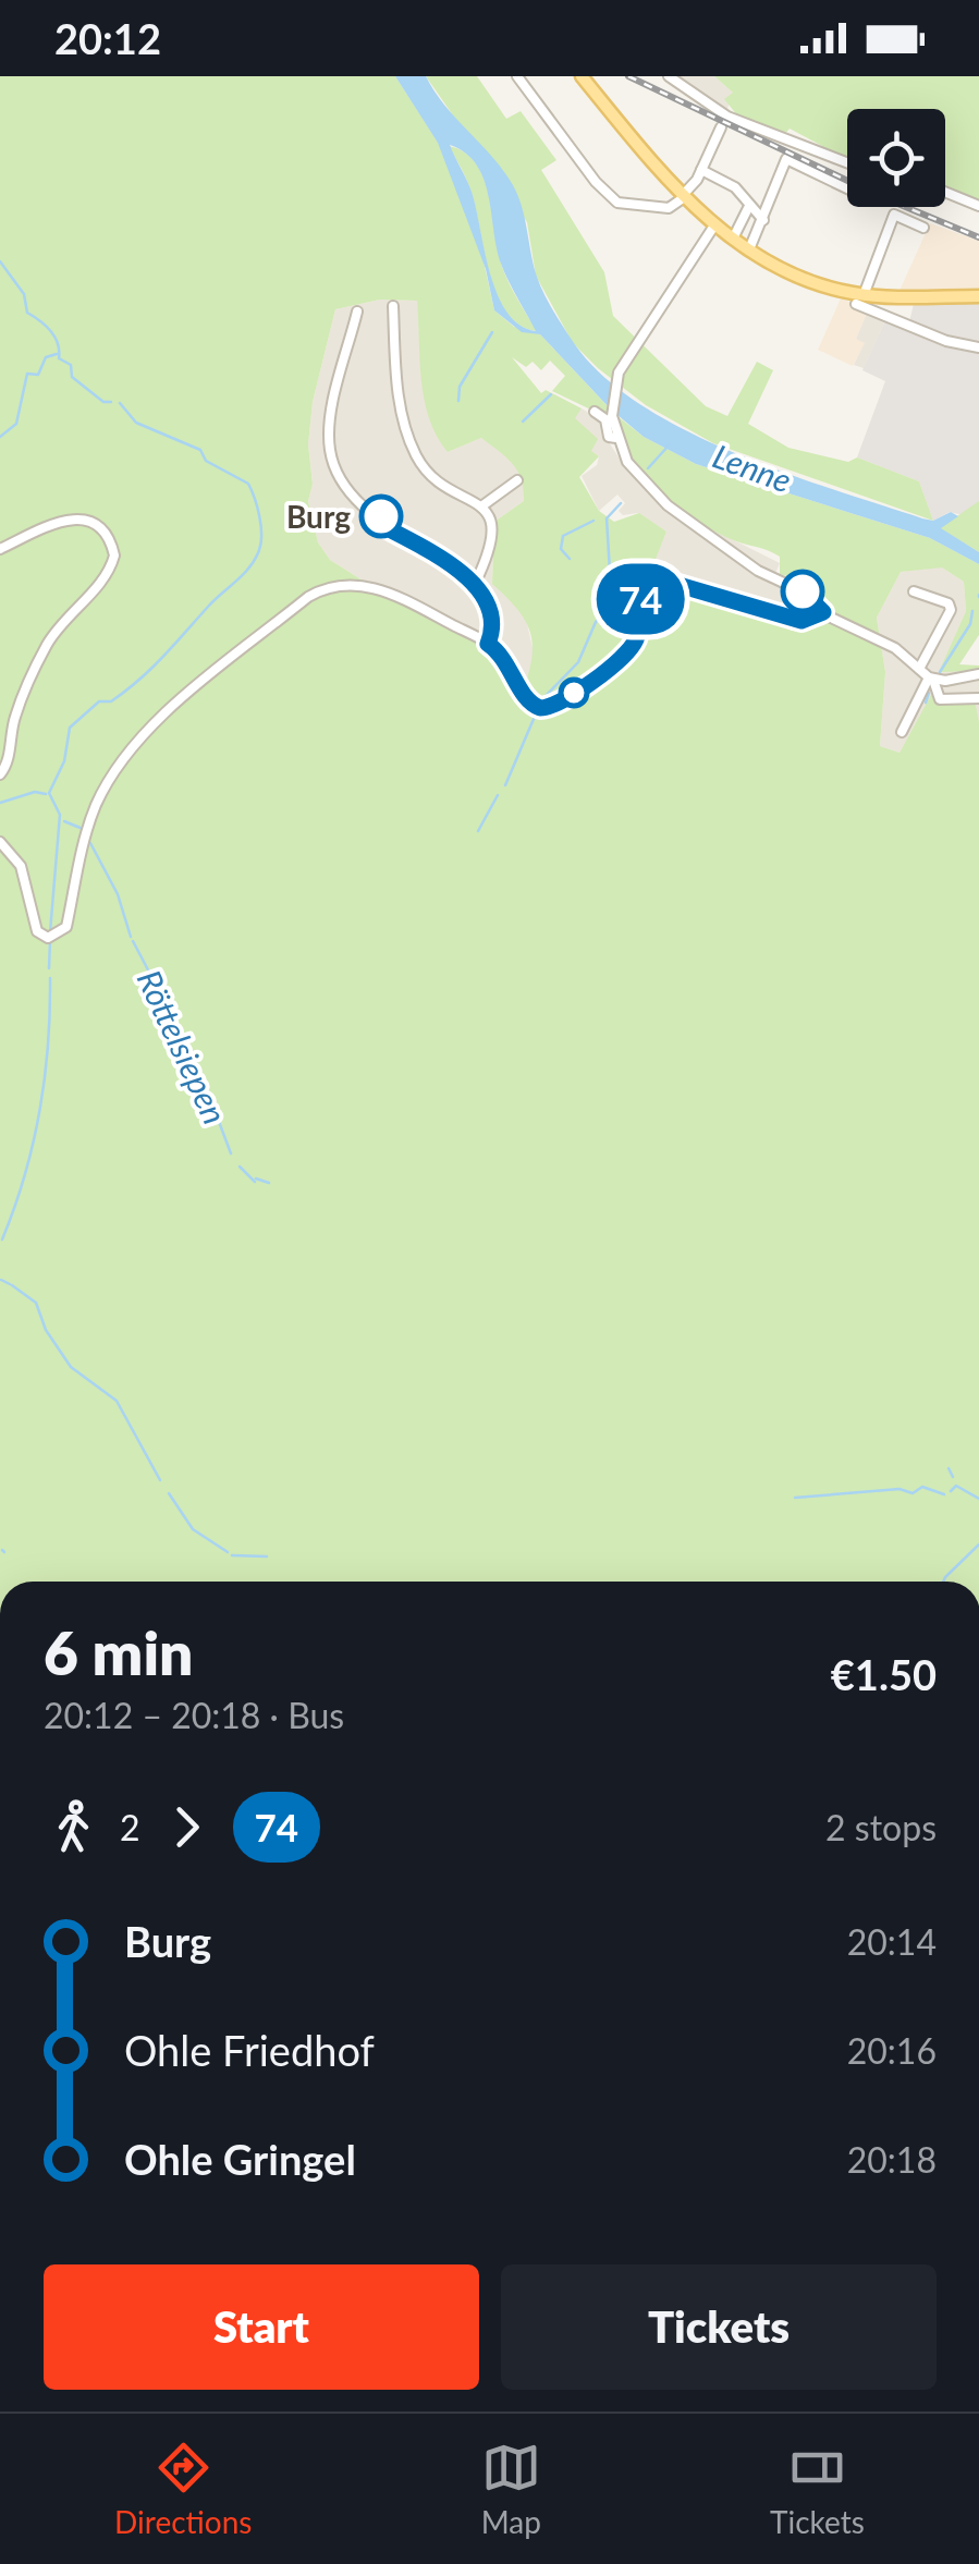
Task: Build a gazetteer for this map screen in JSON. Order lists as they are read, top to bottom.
{
  "water": ["Lenne", "Röttelsiepen"],
  "places": ["Burg"],
  "lines": ["bus line 74"],
  "page": {
    "status": "20:12",
    "on_map": "74",
    "heading": ["6 min", "20:12 – 20:18 · Bus", "€1.50"],
    "legs": ["2", "74", "2 stops"],
    "list": [
      {
        "name": "Burg",
        "value": "20:14"
      },
      {
        "name": "Ohle Friedhof",
        "value": "20:16"
      },
      {
        "name": "Ohle Gringel",
        "value": "20:18"
      }
    ],
    "buttons": ["Start", "Tickets"],
    "tabs": ["Directions", "Map", "Tickets"]
  }
}
